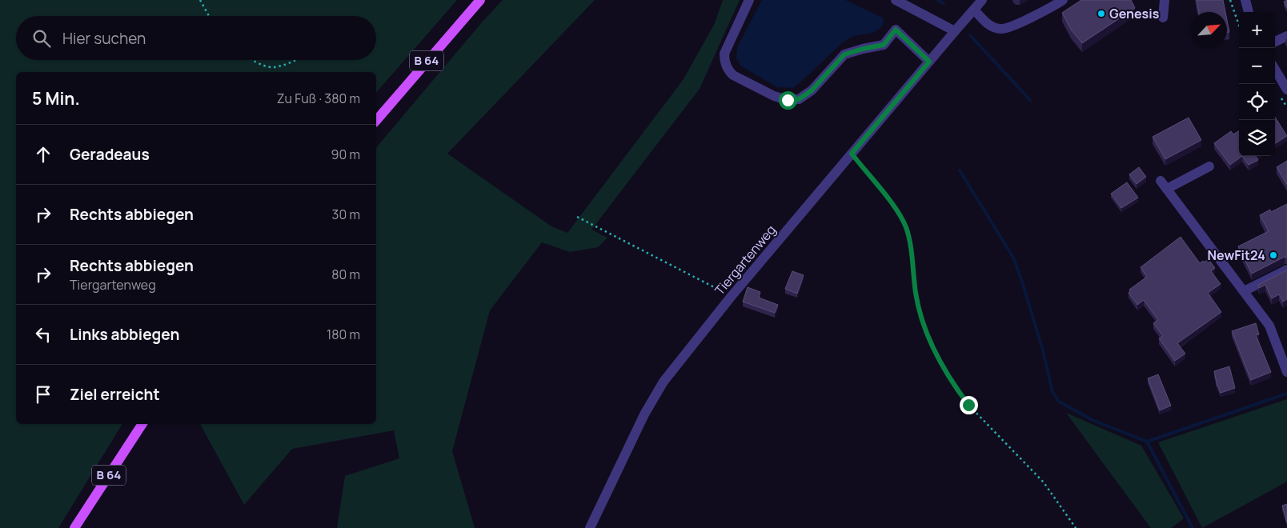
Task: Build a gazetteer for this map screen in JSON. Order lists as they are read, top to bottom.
{
  "streets": {
    "main road": ["B 64"],
    "street": ["Tiergartenweg"]
  },
  "places": ["Genesis", "NewFit24"],
  "north": "top right",
  "page": {
    "map_buttons": ["+", "−"],
    "search": "Hier suchen",
    "heading": ["5 Min.", "Zu Fuß · 380 m"],
    "list": [
      ["Geradeaus", "90 m"],
      ["Rechts abbiegen", "30 m"],
      ["Rechts abbiegen", "Tiergartenweg", "80 m"],
      ["Links abbiegen", "180 m"],
      "Ziel erreicht"
    ]
  }
}
